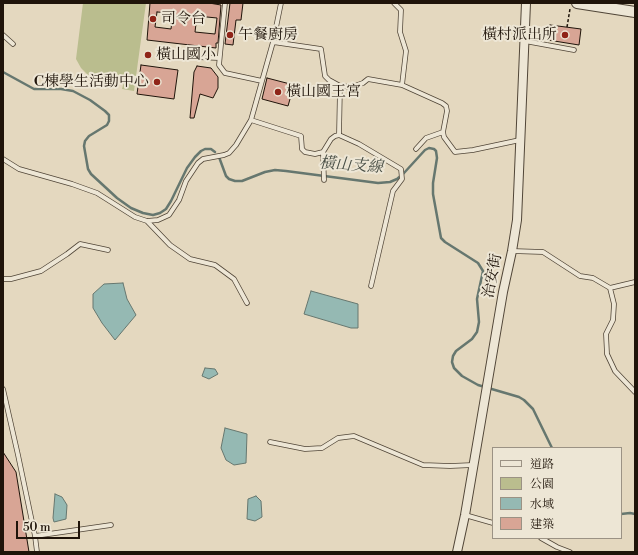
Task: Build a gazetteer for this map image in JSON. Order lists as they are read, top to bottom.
{
  "streets": {
    "street": ["治安街"]
  },
  "water": ["橫山支線"],
  "places": [
    "司令台",
    "午餐廚房",
    "橫村派出所",
    "橫山國小",
    "C棟學生活動中心",
    "橫山國王宮"
  ],
  "legend": [
    "道路",
    "公園",
    "水域",
    "建築"
  ],
  "scale_bar": "50 m"
}
